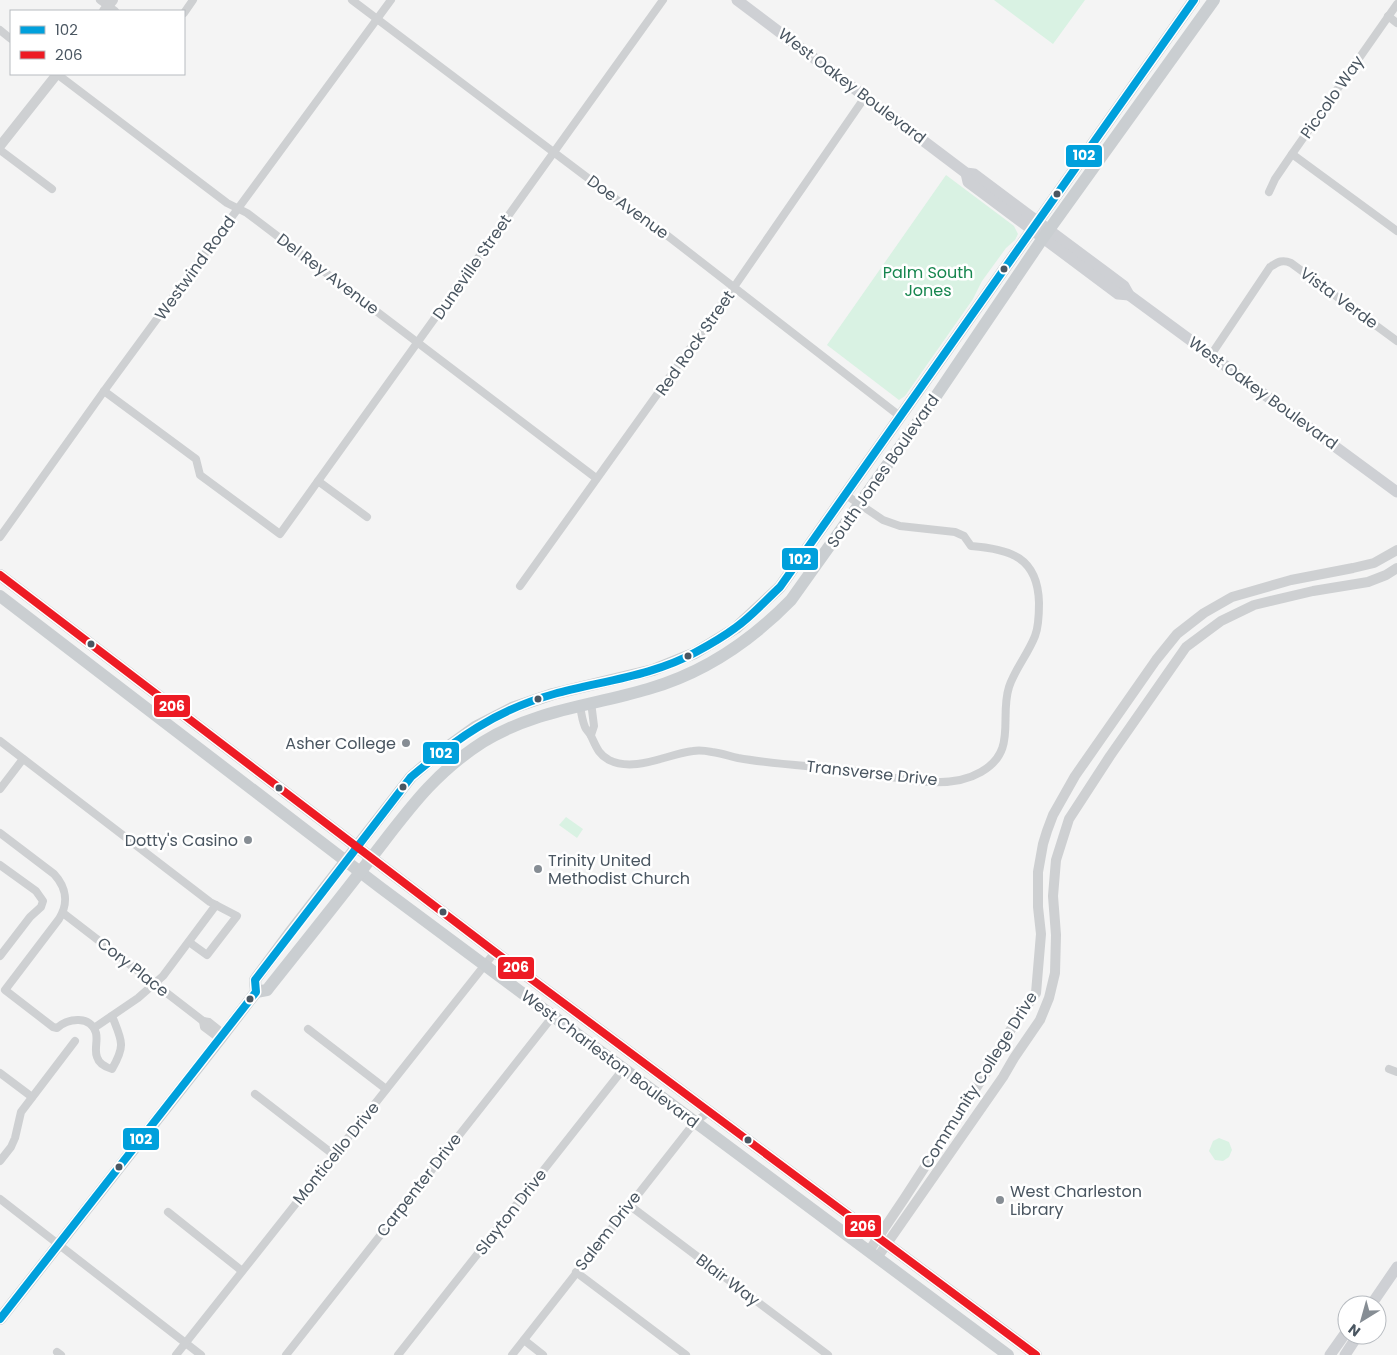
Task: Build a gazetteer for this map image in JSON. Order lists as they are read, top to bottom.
{
  "streets": {
    "main road": ["West Oakey Boulevard", "South Jones Boulevard", "West Charleston Boulevard"],
    "street": [
      "Piccolo Way",
      "Doe Avenue",
      "Duneville Street",
      "Westwind Road",
      "Del Rey Avenue",
      "Vista Verde",
      "Red Rock Street",
      "Transverse Drive",
      "Cory Place",
      "Community College Drive",
      "Monticello Drive",
      "Carpenter Drive",
      "Slayton Drive",
      "Salem Drive",
      "Blair Way"
    ]
  },
  "crossings": [
    ["West Oakey Boulevard", "Vista Verde"],
    ["West Oakey Boulevard", "Red Rock Street"],
    ["West Oakey Boulevard", "South Jones Boulevard"],
    ["Doe Avenue", "Duneville Street"],
    ["Doe Avenue", "Westwind Road"],
    ["Doe Avenue", "Red Rock Street"],
    ["Doe Avenue", "South Jones Boulevard"],
    ["Duneville Street", "Westwind Road"],
    ["Duneville Street", "Del Rey Avenue"],
    ["Westwind Road", "Del Rey Avenue"],
    ["Del Rey Avenue", "Red Rock Street"],
    ["South Jones Boulevard", "Transverse Drive"],
    ["South Jones Boulevard", "Cory Place"],
    ["South Jones Boulevard", "West Charleston Boulevard"],
    ["West Charleston Boulevard", "Community College Drive"],
    ["West Charleston Boulevard", "Monticello Drive"],
    ["West Charleston Boulevard", "Carpenter Drive"],
    ["West Charleston Boulevard", "Slayton Drive"],
    ["West Charleston Boulevard", "Salem Drive"],
    ["Salem Drive", "Blair Way"]
  ],
  "parks": ["Palm South Jones"],
  "places": [
    "Asher College",
    "Dotty's Casino",
    "Trinity United Methodist Church",
    "West Charleston Library"
  ],
  "lines": ["transit line 102", "transit line 206"],
  "legend": ["102", "206"],
  "north": "bottom left"
}
